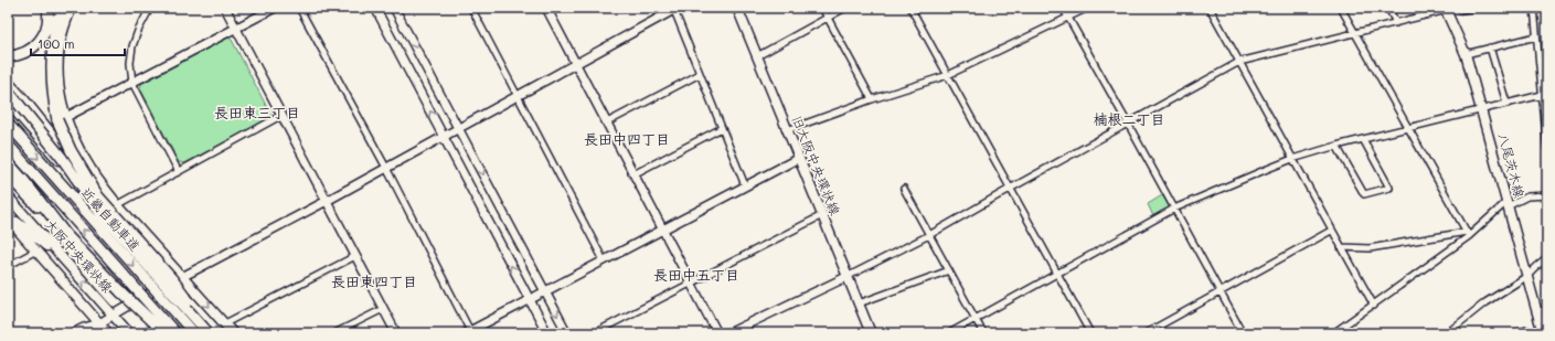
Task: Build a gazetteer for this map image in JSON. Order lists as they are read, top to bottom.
{
  "streets": {
    "highway": ["近畿自動車道"],
    "main road": ["旧大阪中央環状線", "八尾茨木線", "大阪中央環状線"]
  },
  "districts": [
    "長田東三丁目",
    "楠根二丁目",
    "長田中四丁目",
    "長田中五丁目",
    "長田東四丁目"
  ],
  "scale_bar": "100 m"
}
